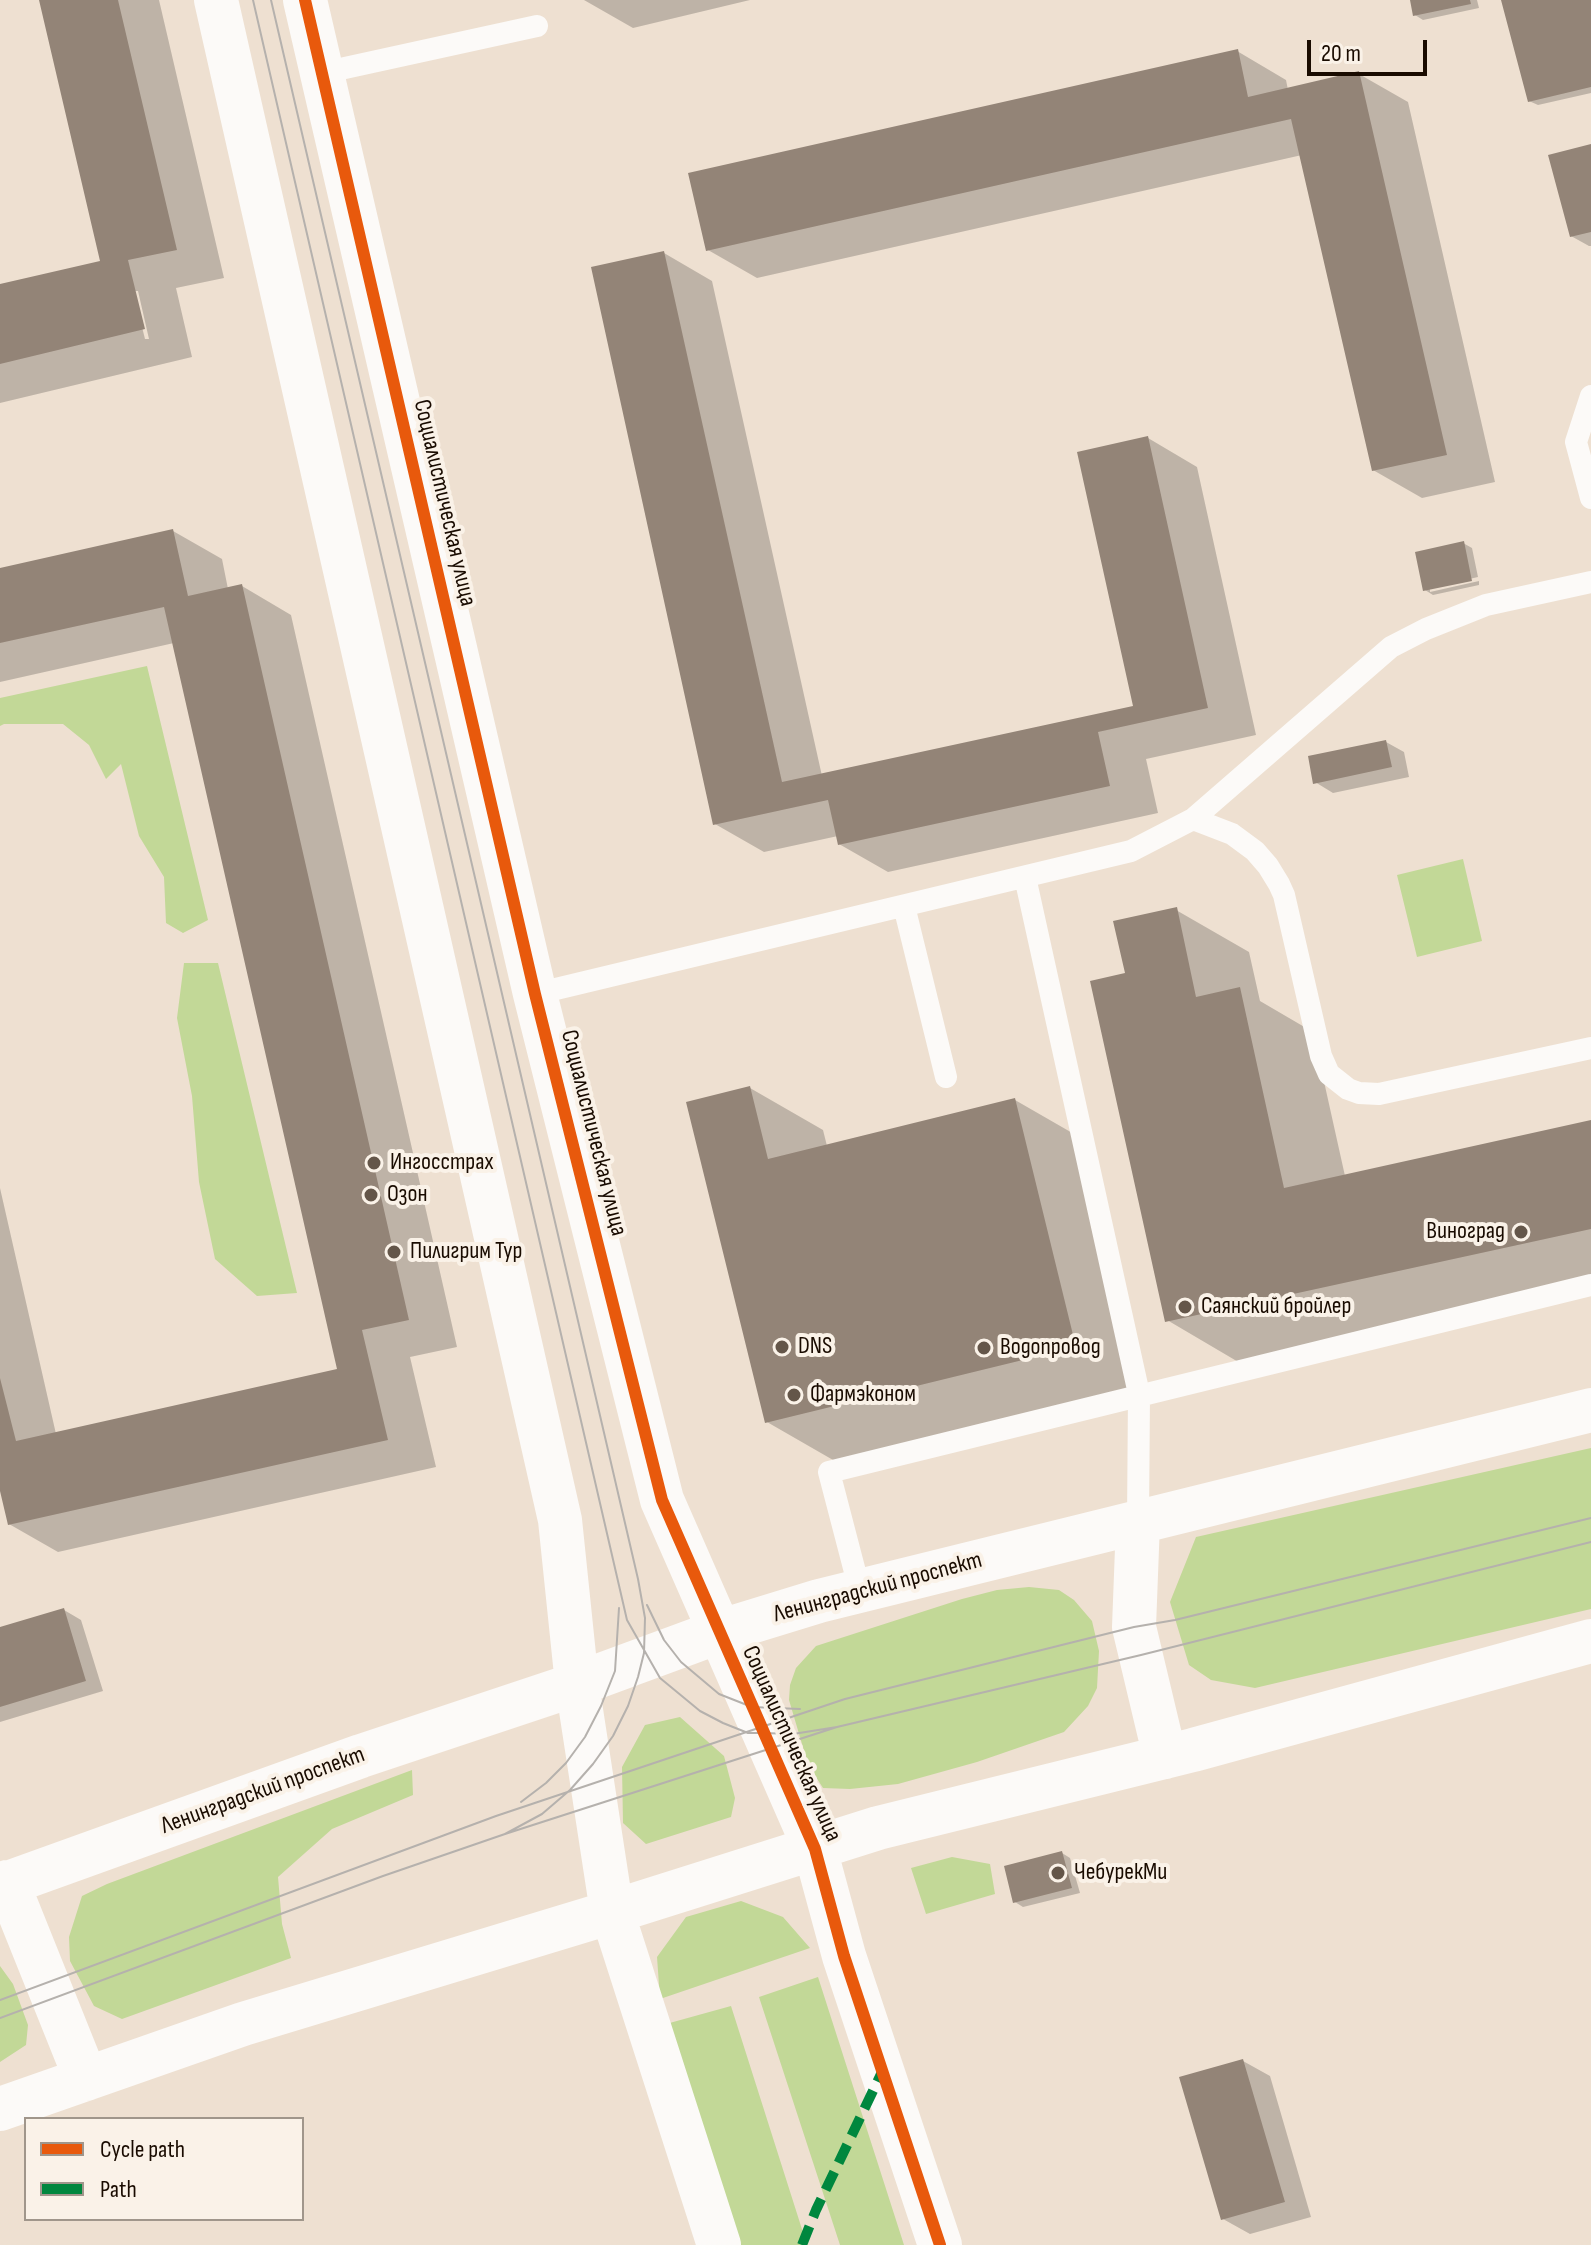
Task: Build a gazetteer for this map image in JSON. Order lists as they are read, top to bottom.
{
  "streets": {
    "street": ["Социалистическая улица", "Ленинградский проспект"]
  },
  "crossings": [
    ["Социалистическая улица", "Ленинградский проспект"]
  ],
  "places": [
    "Ингосстрах",
    "Озон",
    "Виноград",
    "Пилигрим Тур",
    "Саянский бройлер",
    "DNS",
    "Водопровод",
    "Фармэконом",
    "ЧебурекМи"
  ],
  "legend": ["Cycle path", "Path"],
  "scale_bar": "20 m"
}
